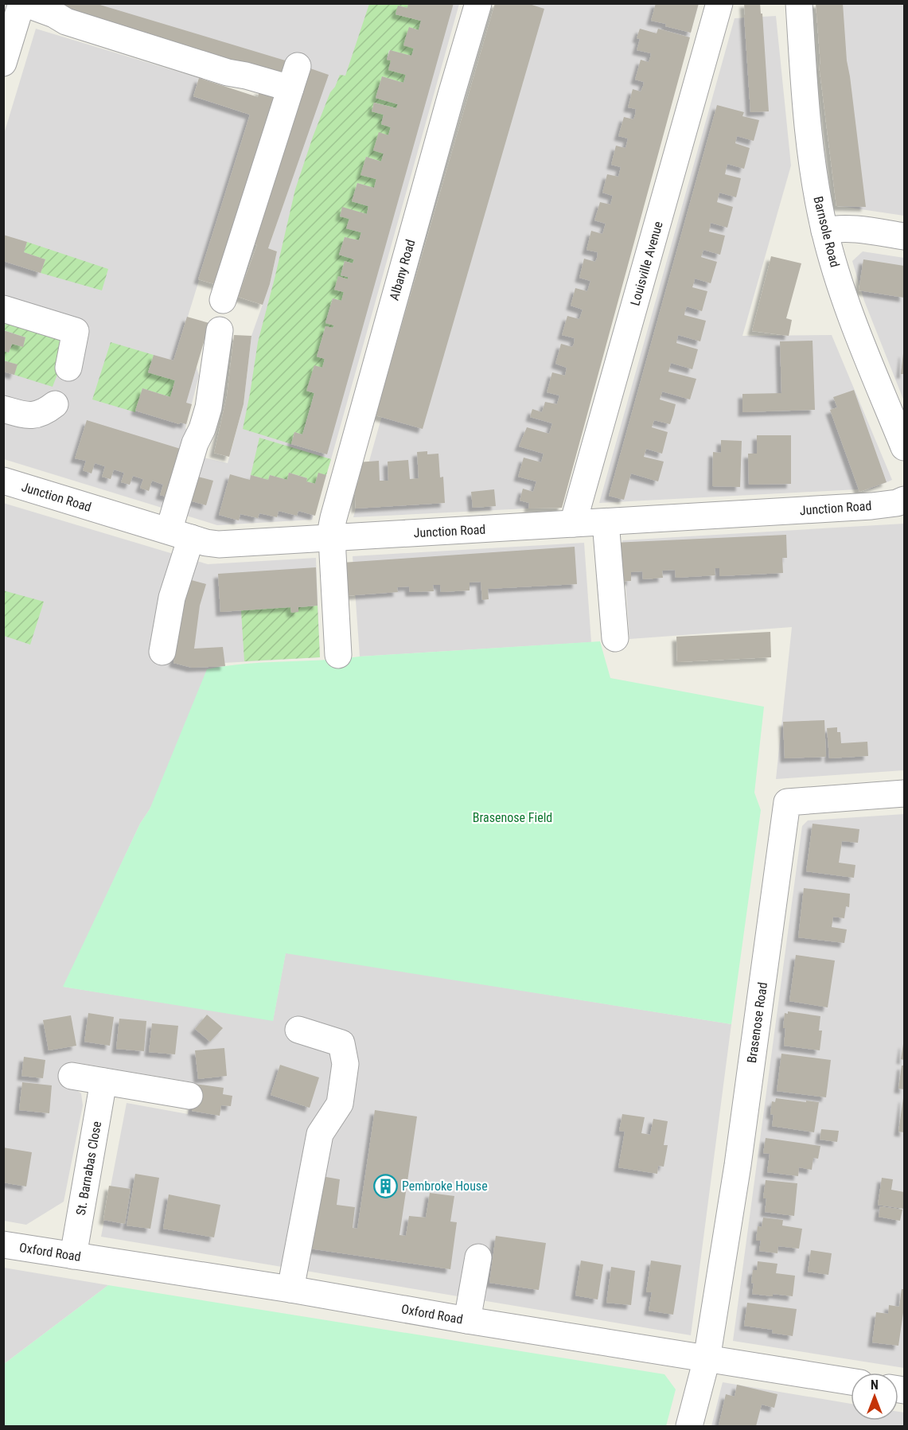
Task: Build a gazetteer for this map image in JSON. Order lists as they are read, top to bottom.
{
  "streets": {
    "street": [
      "Barnsole Road",
      "Louisville Avenue",
      "Albany Road",
      "Junction Road",
      "Brasenose Road",
      "St. Barnabas Close",
      "Oxford Road"
    ]
  },
  "crossings": [
    ["Louisville Avenue", "Junction Road"],
    ["Albany Road", "Junction Road"],
    ["Brasenose Road", "Oxford Road"],
    ["St. Barnabas Close", "Oxford Road"]
  ],
  "parks": ["Brasenose Field"],
  "places": {
    "building": ["Pembroke House"]
  },
  "north": "top"
}
